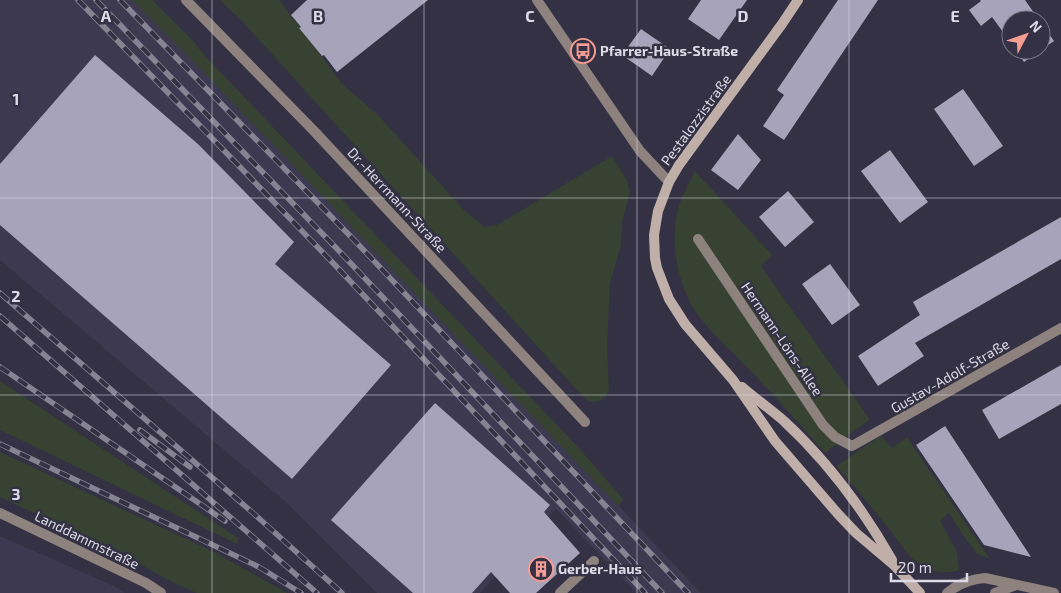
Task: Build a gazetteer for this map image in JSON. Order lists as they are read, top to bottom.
{
  "streets": {
    "main road": ["Pestalozzistraße"],
    "street": [
      "Dr.-Herrmann-Straße",
      "Hermann-Löns-Allee",
      "Gustav-Adolf-Straße",
      "Landdammstraße"
    ]
  },
  "crossings": [
    ["Hermann-Löns-Allee", "Gustav-Adolf-Straße"]
  ],
  "places": {
    "bus stop": ["Pfarrer-Haus-Straße"],
    "building": ["Gerber-Haus"]
  },
  "scale_bar": "20 m",
  "north": "top right",
  "grid": {
    "columns": [
      "A",
      "B",
      "C",
      "D",
      "E"
    ],
    "rows": ["1", "2", "3"]
  }
}
